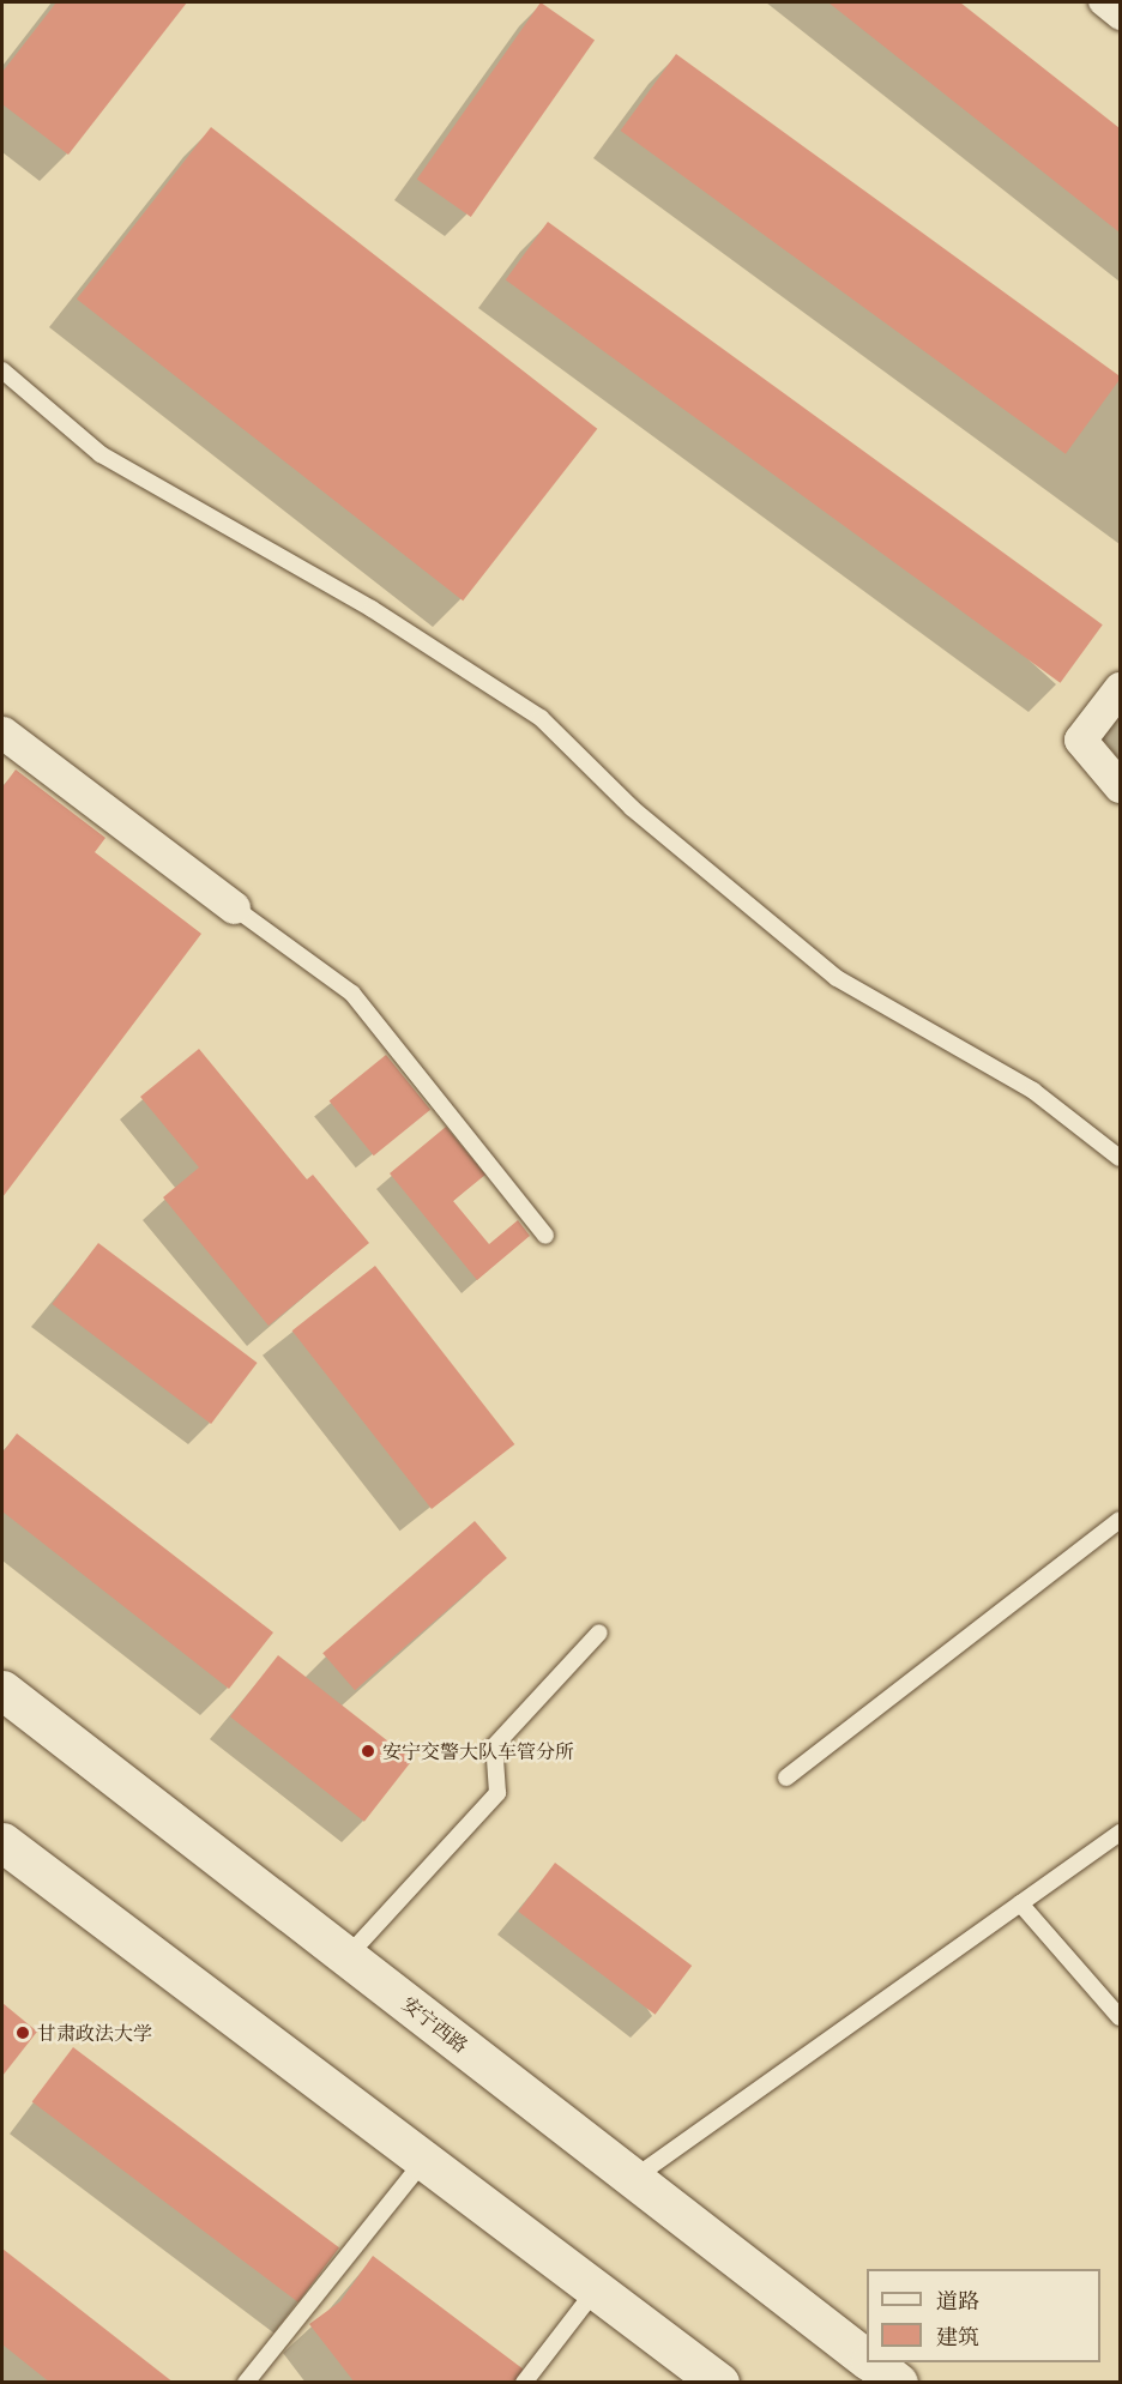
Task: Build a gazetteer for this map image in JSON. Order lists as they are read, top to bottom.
{
  "streets": {
    "main road": ["安宁西路"]
  },
  "places": ["安宁交警大队车管分所", "甘肃政法大学"],
  "legend": ["道路", "建筑"]
}
